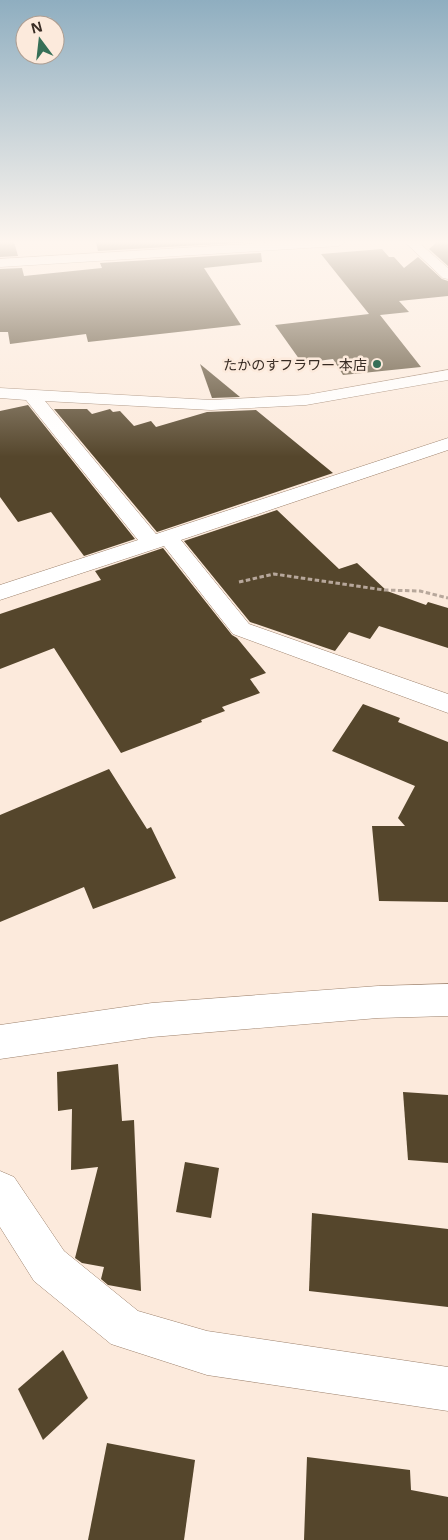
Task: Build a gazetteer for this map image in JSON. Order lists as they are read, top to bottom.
{
  "places": ["たかのすフラワー 本店"],
  "north": "top"
}
